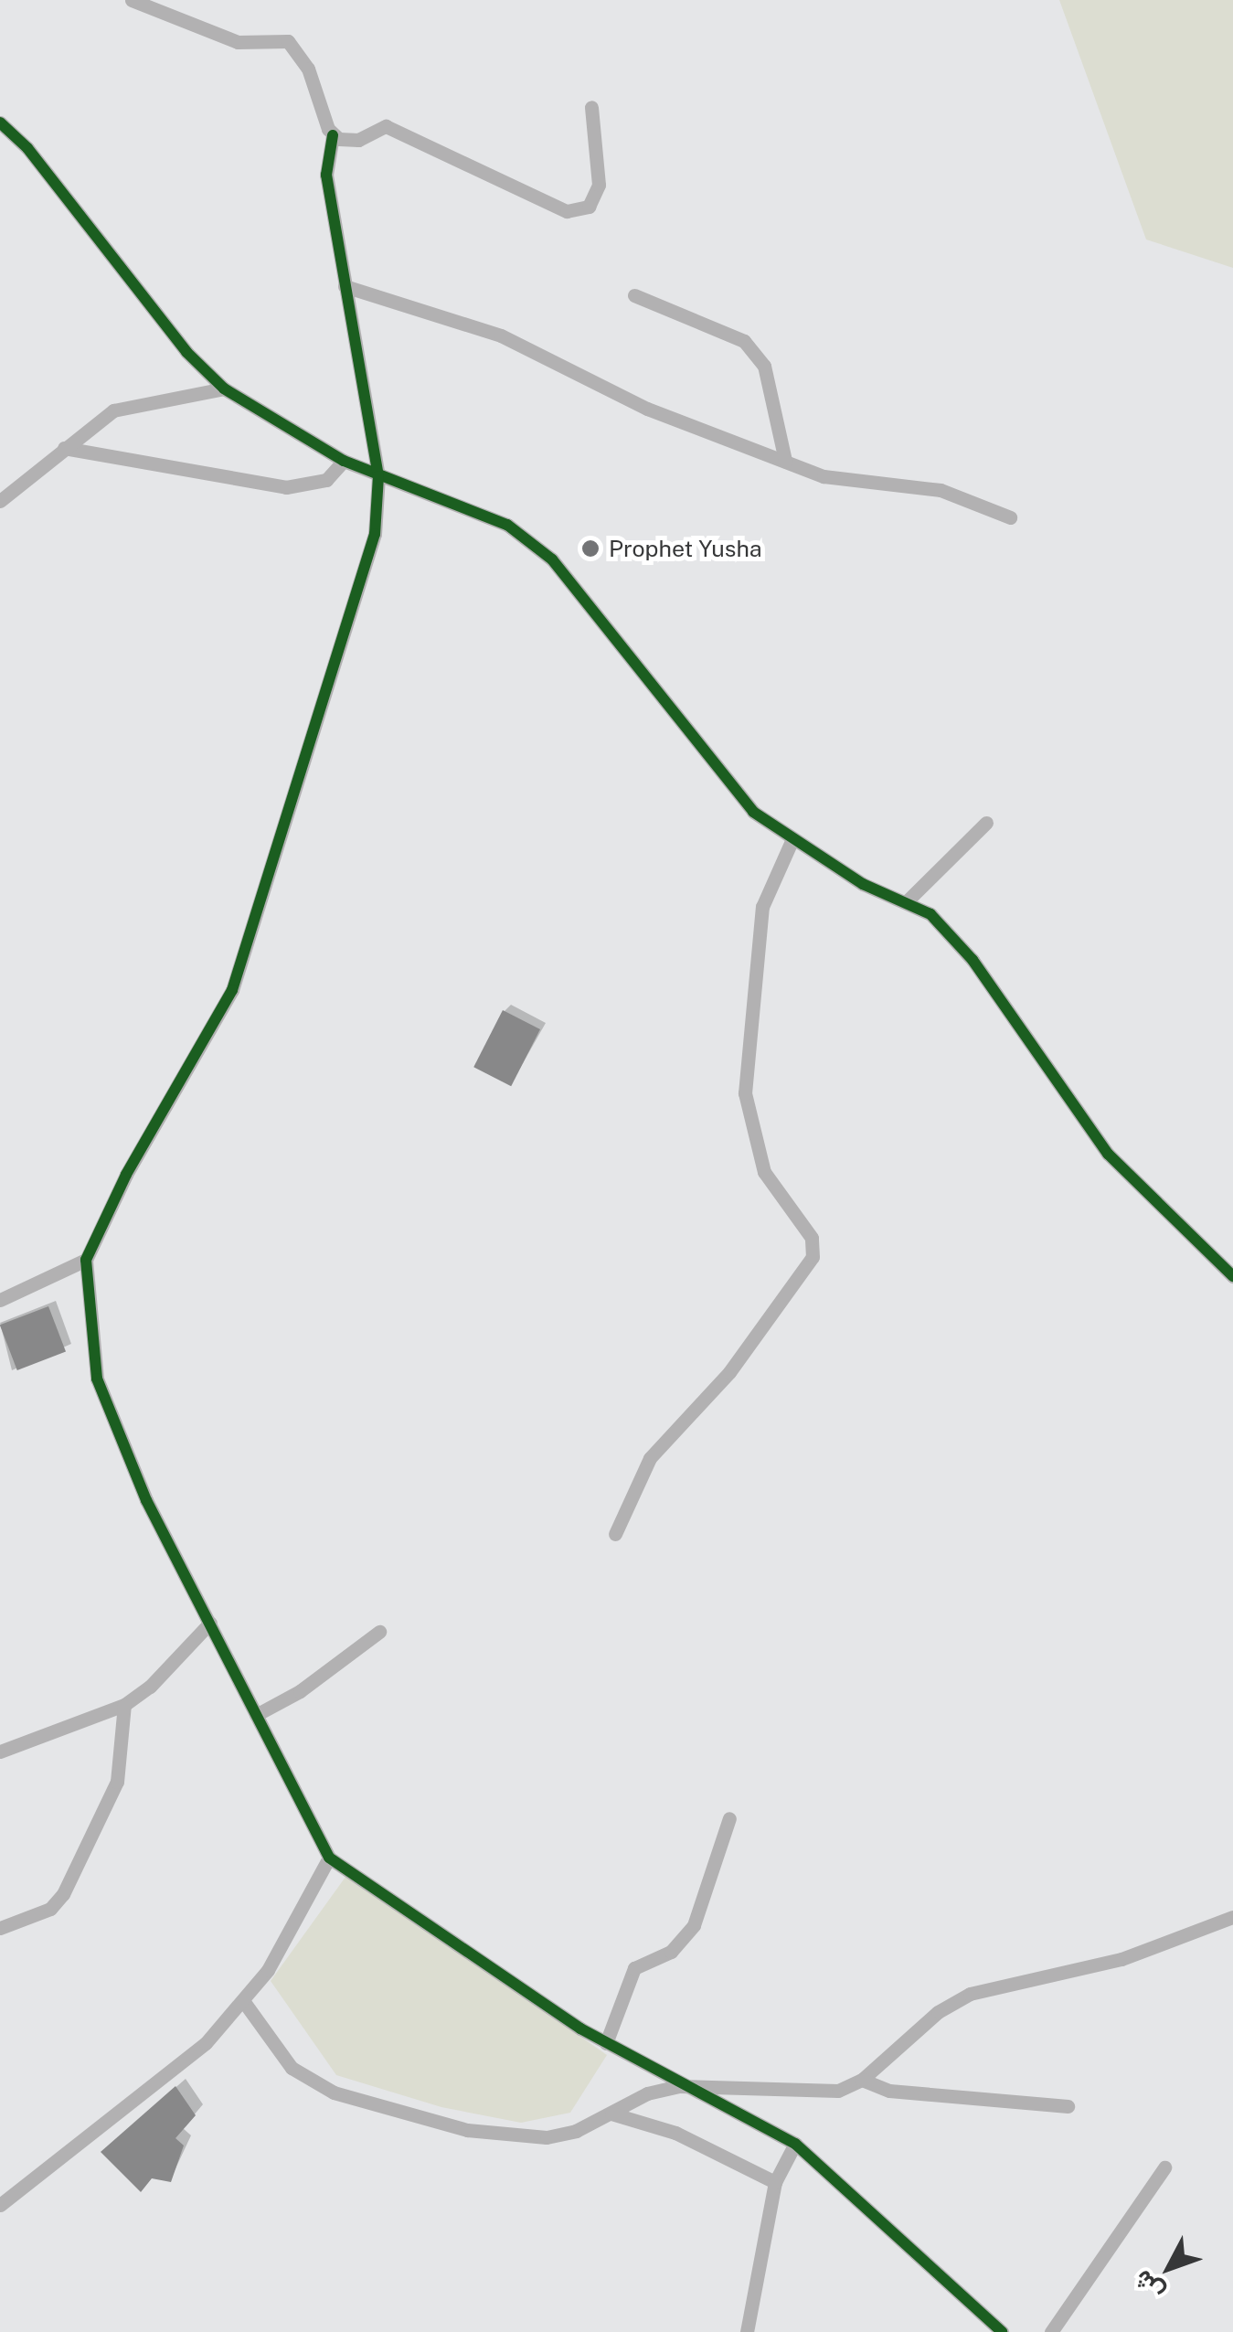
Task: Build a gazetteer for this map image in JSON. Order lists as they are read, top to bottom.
{
  "places": ["Prophet Yusha"],
  "north": "bottom left"
}
